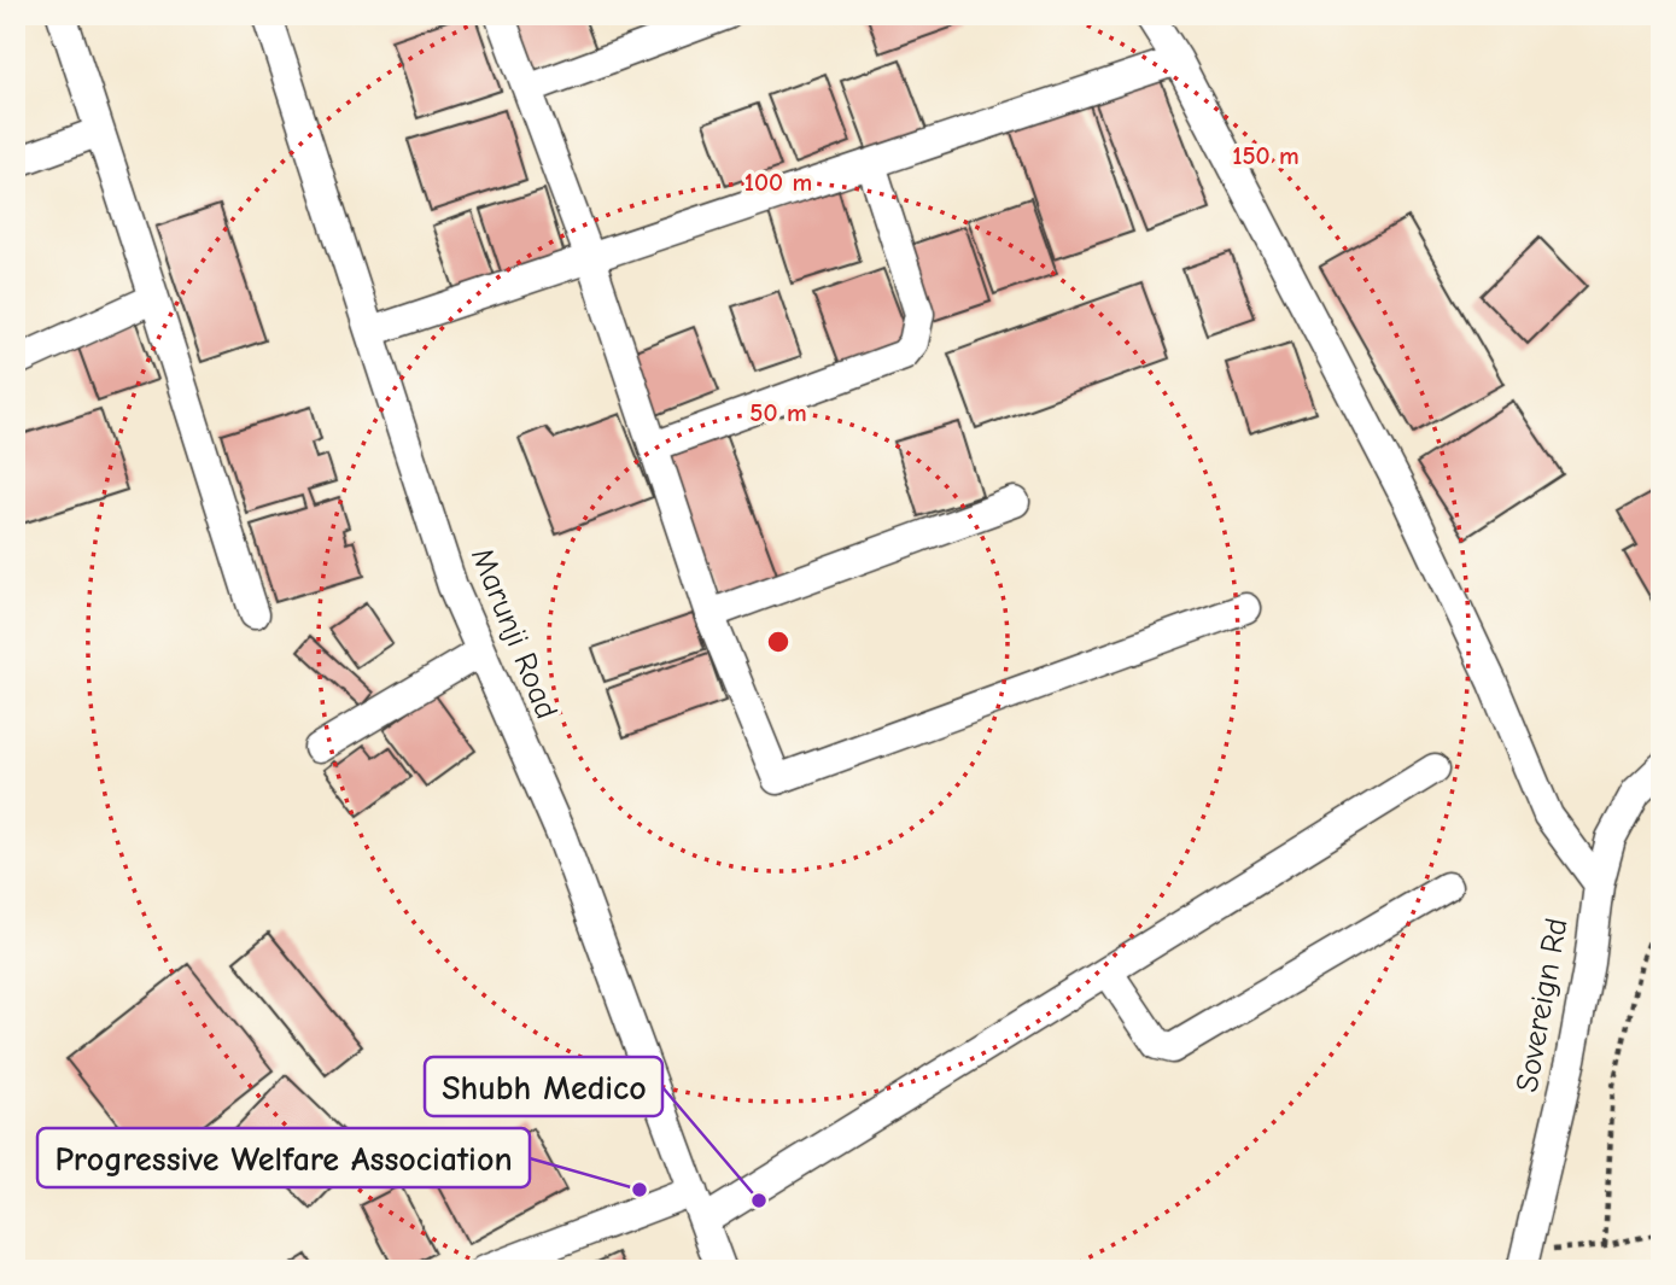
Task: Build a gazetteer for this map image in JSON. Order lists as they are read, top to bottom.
{
  "streets": {
    "street": ["Marunji Road", "Sovereign Rd"]
  },
  "places": ["Progressive Welfare Association", "Shubh Medico"],
  "rings": ["150 m", "100 m", "50 m"]
}
